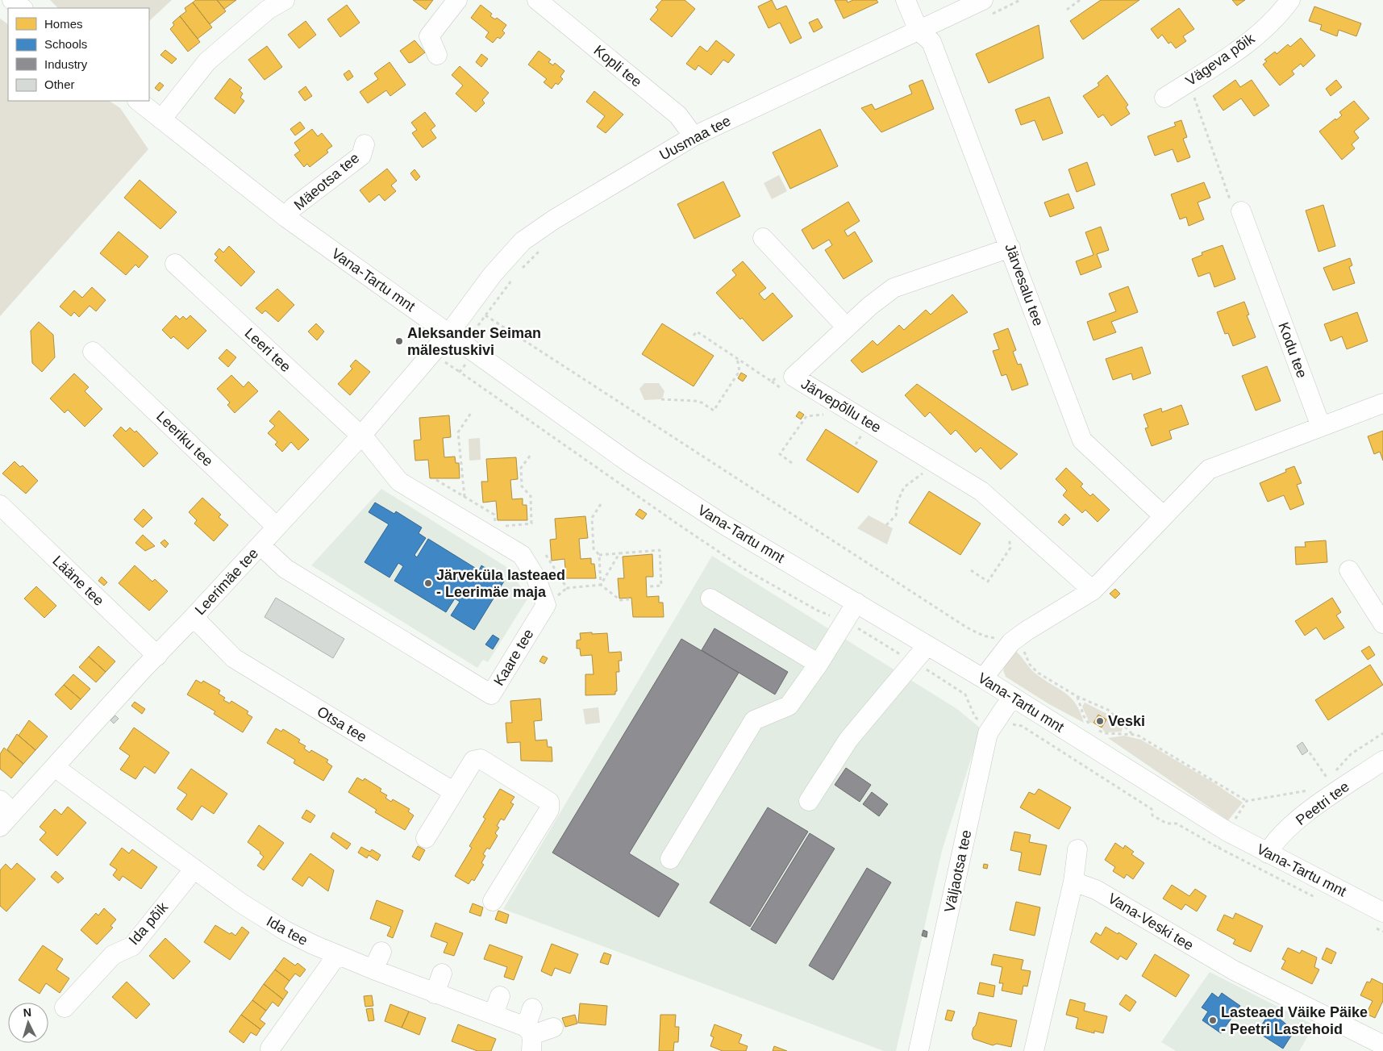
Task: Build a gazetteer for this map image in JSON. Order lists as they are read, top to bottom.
{
  "streets": {
    "street": [
      "Vägeva põik",
      "Kopli tee",
      "Uusmaa tee",
      "Mäeotsa tee",
      "Vana-Tartu mnt",
      "Järvesalu tee",
      "Leeri tee",
      "Kodu tee",
      "Järvepõllu tee",
      "Leeriku tee",
      "Lääne tee",
      "Leerimäe tee",
      "Kaare tee",
      "Otsa tee",
      "Peetri tee",
      "Väljaotsa tee",
      "Vana-Veski tee",
      "Ida põik",
      "Ida tee"
    ]
  },
  "crossings": [
    ["Kopli tee", "Uusmaa tee"],
    ["Uusmaa tee", "Vana-Tartu mnt"],
    ["Uusmaa tee", "Järvesalu tee"],
    ["Uusmaa tee", "Leerimäe tee"],
    ["Mäeotsa tee", "Vana-Tartu mnt"],
    ["Vana-Tartu mnt", "Leerimäe tee"],
    ["Vana-Tartu mnt", "Peetri tee"],
    ["Vana-Tartu mnt", "Väljaotsa tee"],
    ["Järvesalu tee", "Järvepõllu tee"],
    ["Leeri tee", "Leerimäe tee"],
    ["Leeri tee", "Kaare tee"],
    ["Leeriku tee", "Leerimäe tee"],
    ["Lääne tee", "Leerimäe tee"],
    ["Leerimäe tee", "Kaare tee"],
    ["Leerimäe tee", "Otsa tee"],
    ["Leerimäe tee", "Ida tee"],
    ["Ida põik", "Ida tee"]
  ],
  "places": [
    "Aleksander Seiman mälestuskivi",
    "Järveküla lasteaed - Leerimäe maja",
    "Veski",
    "Lasteaed Väike Päike - Peetri Lastehoid"
  ],
  "legend": [
    "Homes",
    "Schools",
    "Industry",
    "Other"
  ],
  "north": "top"
}
